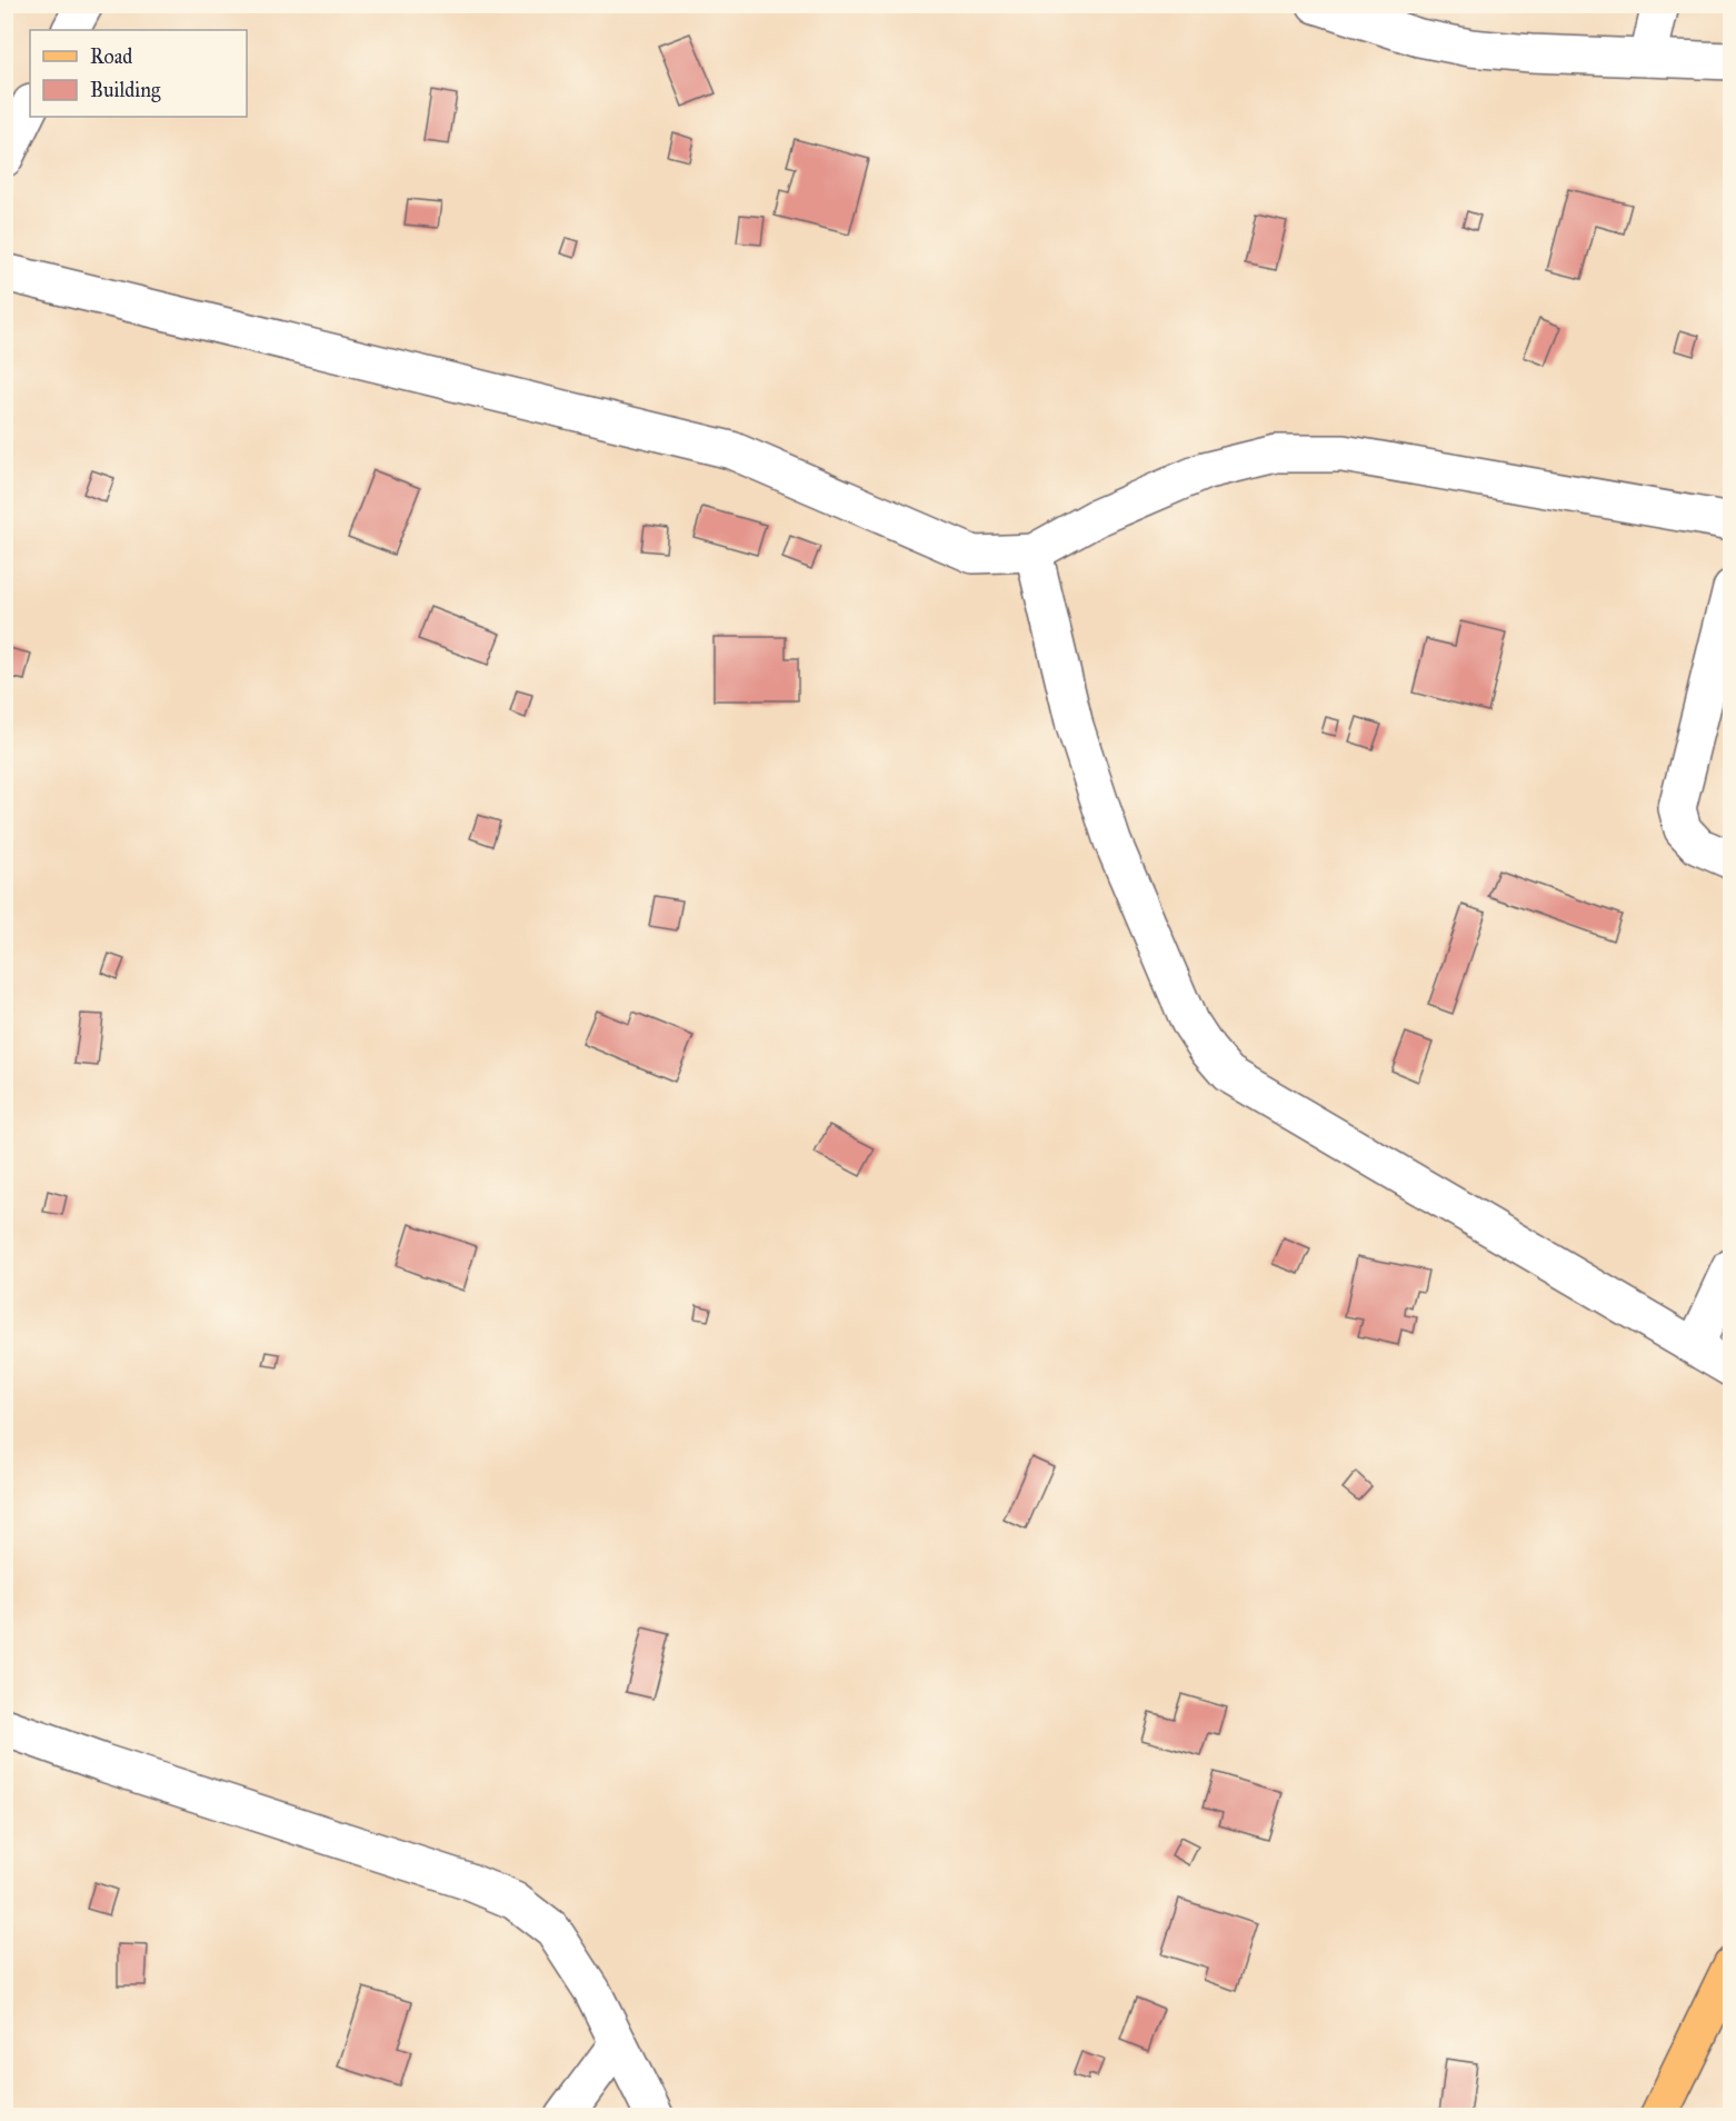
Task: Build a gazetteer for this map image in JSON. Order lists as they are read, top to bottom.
{
  "legend": ["Road", "Building"]
}
